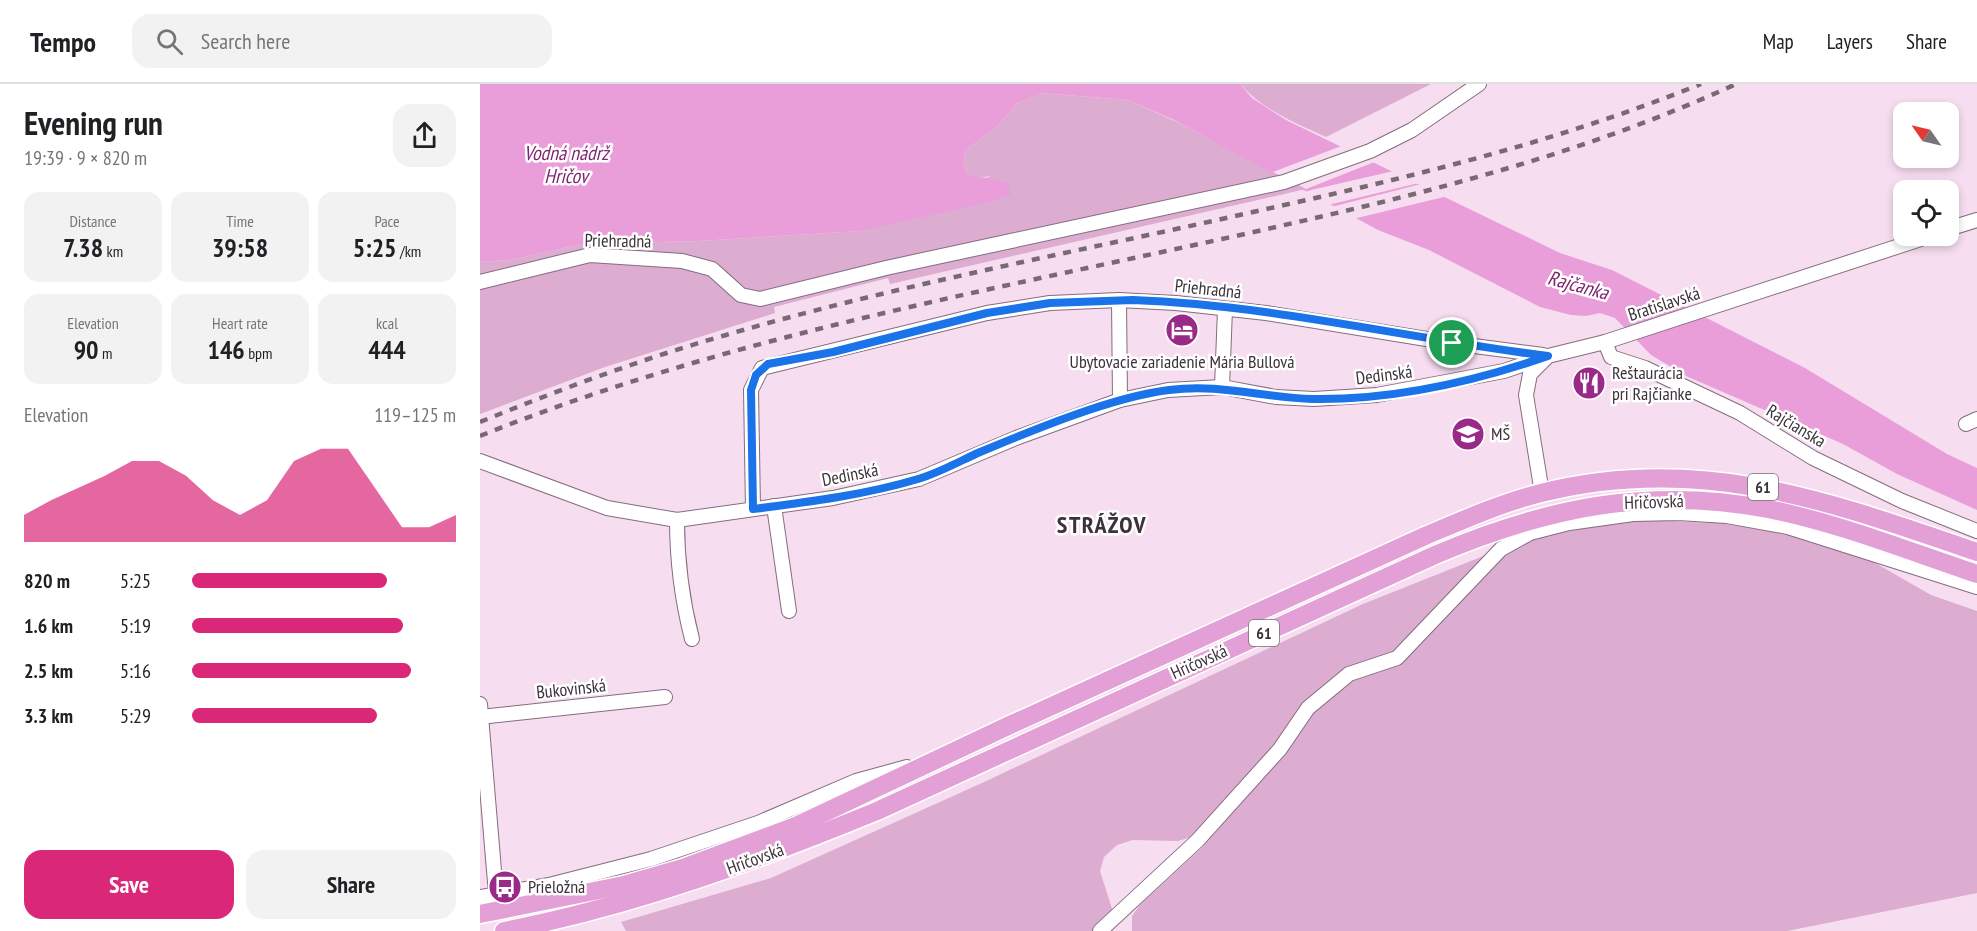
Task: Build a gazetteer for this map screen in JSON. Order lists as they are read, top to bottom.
{
  "streets": {
    "main road": ["61", "Hričovská"],
    "street": [
      "Priehradná",
      "Bratislavská",
      "Dedinská",
      "Rajčianska",
      "Bukovinská"
    ]
  },
  "crossings": [
    ["Priehradná", "Bratislavská"],
    ["Priehradná", "Dedinská"],
    ["Bratislavská", "Dedinská"],
    ["Bratislavská", "Rajčianska"]
  ],
  "districts": ["STRÁŽOV"],
  "water": ["Vodná nádrž Hričov", "Rajčanka"],
  "places": {
    "hotel": ["Ubytovacie zariadenie Mária Bullová"],
    "restaurant": ["Reštaurácia pri Rajčianke"],
    "school or university": ["MŠ"],
    "bus stop": ["Prieložná"]
  },
  "north": "top left",
  "page": {
    "header": "Tempo",
    "search": "Search here",
    "nav": ["Map", "Layers", "Share"],
    "heading": ["Evening run", "19:39 · 9 × 820 m"],
    "stats": [
      ["Distance", "7.38 km"],
      ["Time", "39:58"],
      ["Pace", "5:25 /km"],
      ["Elevation", "90 m"],
      ["Heart rate", "146 bpm"],
      ["kcal", "444"]
    ],
    "chart": ["Elevation", "119–125 m"],
    "list": [
      {
        "name": "820 m",
        "note": "5:25"
      },
      {
        "name": "1.6 km",
        "note": "5:19"
      },
      {
        "name": "2.5 km",
        "note": "5:16"
      },
      {
        "name": "3.3 km",
        "note": "5:29"
      }
    ],
    "buttons": ["Save", "Share"]
  }
}
